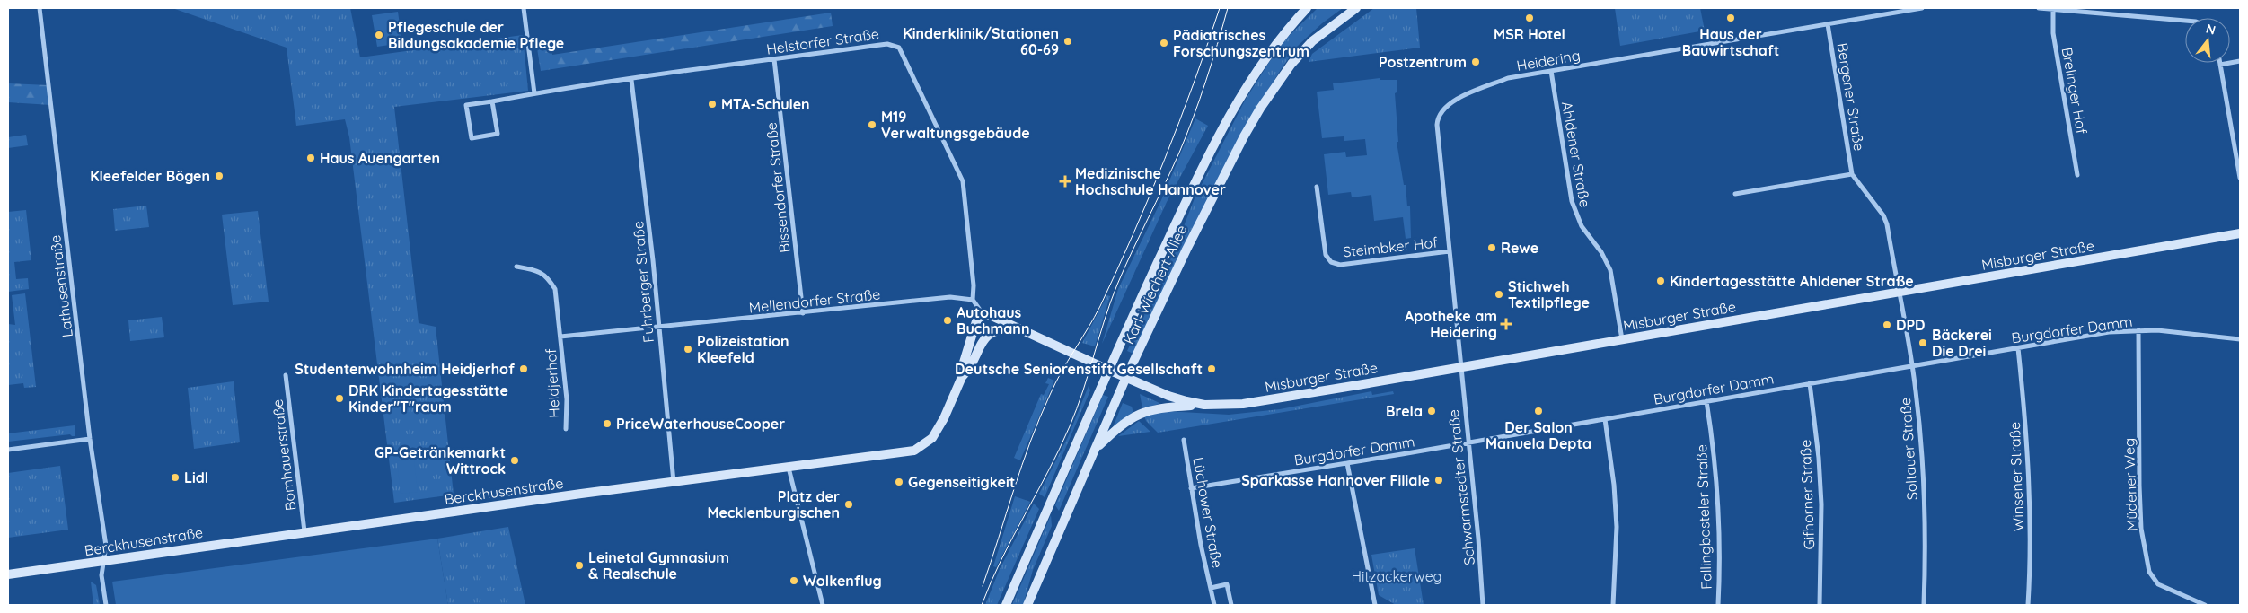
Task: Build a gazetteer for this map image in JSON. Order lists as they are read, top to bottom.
{
  "streets": {
    "street": [
      "Helstorfer Straße",
      "Heidering",
      "Brelinger Hof",
      "Bergener Straße",
      "Ahldener Straße",
      "Bissendorfer Straße",
      "Steimbker Hof",
      "Misburger Straße",
      "Fuhrberger Straße",
      "Karl-Wiechert-Allee",
      "Lathusenstraße",
      "Mellendorfer Straße",
      "Burgdorfer Damm",
      "Heidjerhof",
      "Soltauer Straße",
      "Bomhauerstraße",
      "Winsener Straße",
      "Müdener Weg",
      "Schwarmstedter Straße",
      "Berckhusenstraße",
      "Gifhorner Straße",
      "Lüchower Straße",
      "Fallingbosteler Straße"
    ]
  },
  "crossings": [
    ["Helstorfer Straße", "Bissendorfer Straße"],
    ["Helstorfer Straße", "Fuhrberger Straße"],
    ["Helstorfer Straße", "Mellendorfer Straße"],
    ["Heidering", "Bergener Straße"],
    ["Heidering", "Ahldener Straße"],
    ["Heidering", "Steimbker Hof"],
    ["Heidering", "Misburger Straße"],
    ["Heidering", "Schwarmstedter Straße"],
    ["Bergener Straße", "Misburger Straße"],
    ["Bergener Straße", "Soltauer Straße"],
    ["Ahldener Straße", "Misburger Straße"],
    ["Bissendorfer Straße", "Mellendorfer Straße"],
    ["Misburger Straße", "Karl-Wiechert-Allee"],
    ["Misburger Straße", "Soltauer Straße"],
    ["Misburger Straße", "Schwarmstedter Straße"],
    ["Fuhrberger Straße", "Mellendorfer Straße"],
    ["Fuhrberger Straße", "Heidjerhof"],
    ["Fuhrberger Straße", "Berckhusenstraße"],
    ["Lathusenstraße", "Berckhusenstraße"],
    ["Mellendorfer Straße", "Heidjerhof"],
    ["Burgdorfer Damm", "Soltauer Straße"],
    ["Burgdorfer Damm", "Winsener Straße"],
    ["Burgdorfer Damm", "Müdener Weg"],
    ["Burgdorfer Damm", "Schwarmstedter Straße"],
    ["Burgdorfer Damm", "Gifhorner Straße"],
    ["Burgdorfer Damm", "Lüchower Straße"],
    ["Burgdorfer Damm", "Fallingbosteler Straße"],
    ["Bomhauerstraße", "Berckhusenstraße"]
  ],
  "parks": ["Hitzackerweg"],
  "places": {
    "other": [
      "MSR Hotel",
      "Haus der Bauwirtschaft",
      "Pflegeschule der Bildungsakademie Pflege",
      "Kinderklinik/Stationen 60-69",
      "Pädiatrisches Forschungszentrum",
      "Postzentrum",
      "MTA-Schulen",
      "M19 Verwaltungsgebäude",
      "Haus Auengarten",
      "Kleefelder Bögen",
      "Rewe",
      "Kindertagesstätte Ahldener Straße",
      "Stichweh Textilpflege",
      "Autohaus Buchmann",
      "DPD",
      "Bäckerei Die Drei",
      "Polizeistation Kleefeld",
      "Studentenwohnheim Heidjerhof",
      "Deutsche Seniorenstift Gesellschaft",
      "DRK Kindertagesstätte Kinder\"T\"raum",
      "Brela",
      "Der Salon Manuela Depta",
      "PriceWaterhouseCooper",
      "GP-Getränkemarkt Wittrock",
      "Lidl",
      "Sparkasse Hannover Filiale",
      "Gegenseitigkeit",
      "Platz der Mecklenburgischen",
      "Leinetal Gymnasium & Realschule",
      "Wolkenflug"
    ],
    "health": ["Medizinische Hochschule Hannover", "Apotheke am Heidering"]
  },
  "north": "top"
}
